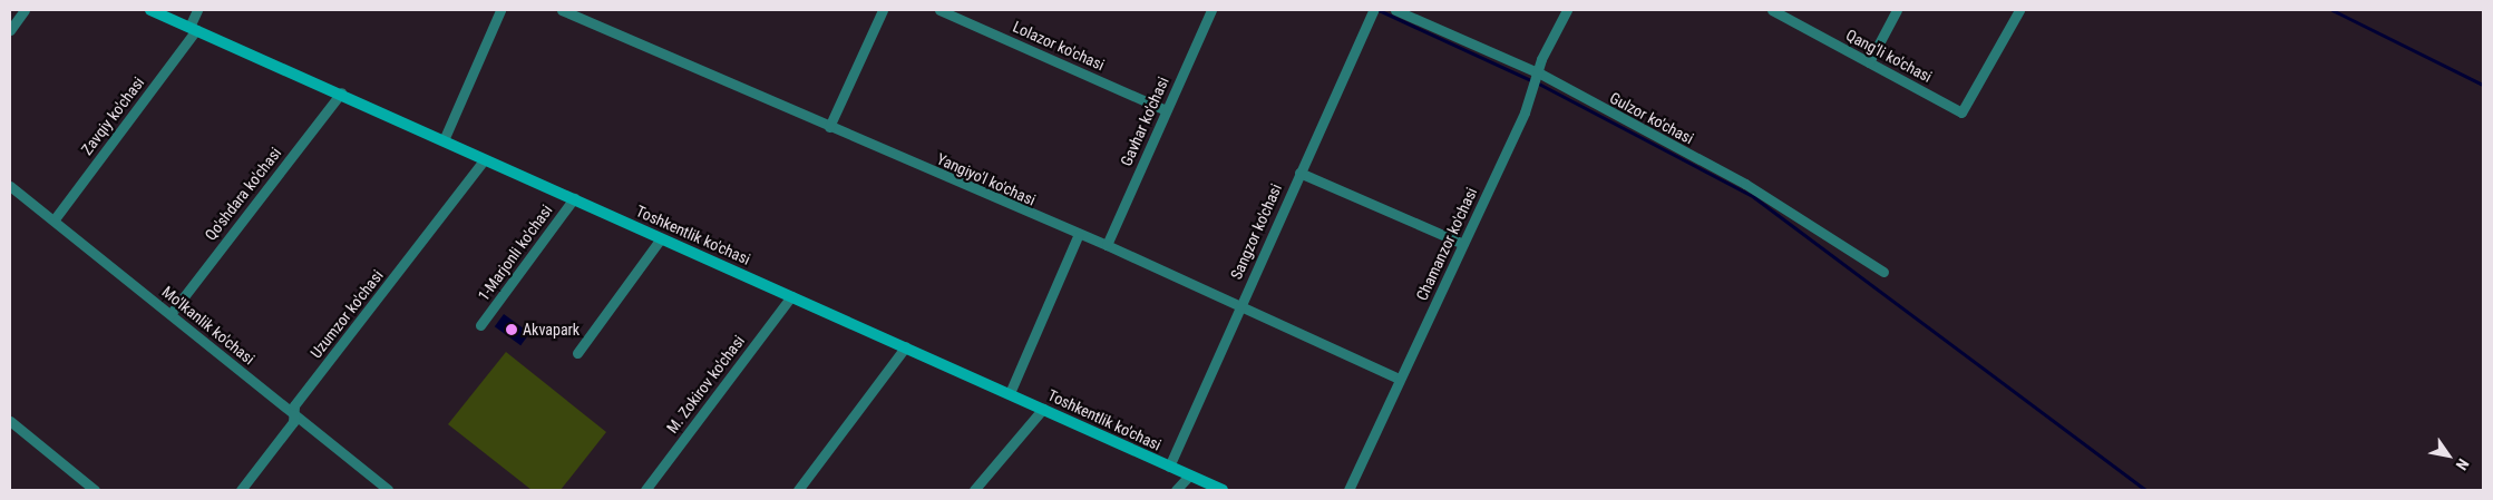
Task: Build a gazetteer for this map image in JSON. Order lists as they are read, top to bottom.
{
  "streets": {
    "main road": ["Toshkentlik ko'chasi"],
    "street": [
      "Lolazor ko'chasi",
      "Qang'li ko'chasi",
      "Zavqiy ko'chasi",
      "Gulzor ko'chasi",
      "Gavhar ko'chasi",
      "Yangiyo'l ko'chasi",
      "Qo'shdara ko'chasi",
      "Sangzor ko'chasi",
      "Chamanzor ko'chasi",
      "1-Marjonli ko'chasi",
      "Uzumzor ko'chasi",
      "Mo'lkanlik ko'chasi",
      "M. Zokirov ko'chasi"
    ]
  },
  "crossings": [
    ["Lolazor ko'chasi", "Gavhar ko'chasi"],
    ["Zavqiy ko'chasi", "Toshkentlik ko'chasi"],
    ["Zavqiy ko'chasi", "Mo'lkanlik ko'chasi"],
    ["Gulzor ko'chasi", "Chamanzor ko'chasi"],
    ["Gavhar ko'chasi", "Yangiyo'l ko'chasi"],
    ["Yangiyo'l ko'chasi", "Sangzor ko'chasi"],
    ["Yangiyo'l ko'chasi", "Chamanzor ko'chasi"],
    ["Qo'shdara ko'chasi", "Toshkentlik ko'chasi"],
    ["Qo'shdara ko'chasi", "Mo'lkanlik ko'chasi"],
    ["Sangzor ko'chasi", "Toshkentlik ko'chasi"],
    ["Toshkentlik ko'chasi", "1-Marjonli ko'chasi"],
    ["Toshkentlik ko'chasi", "Uzumzor ko'chasi"],
    ["Toshkentlik ko'chasi", "M. Zokirov ko'chasi"],
    ["Uzumzor ko'chasi", "Mo'lkanlik ko'chasi"]
  ],
  "places": ["Akvapark"],
  "north": "bottom right"
}
